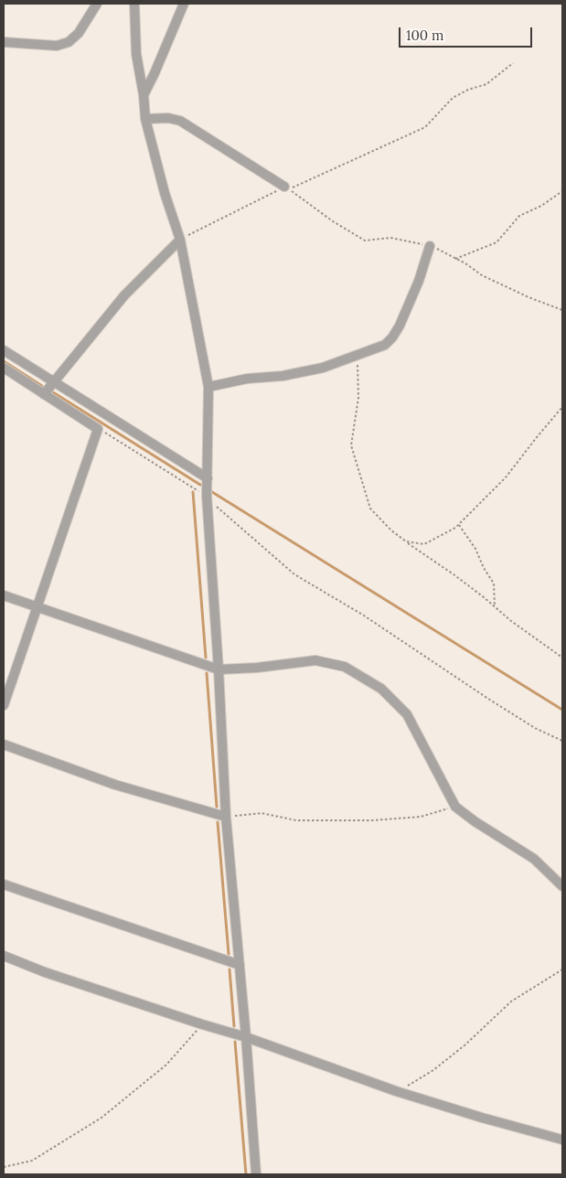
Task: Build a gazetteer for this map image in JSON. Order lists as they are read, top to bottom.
{
  "scale_bar": "100 m"
}
